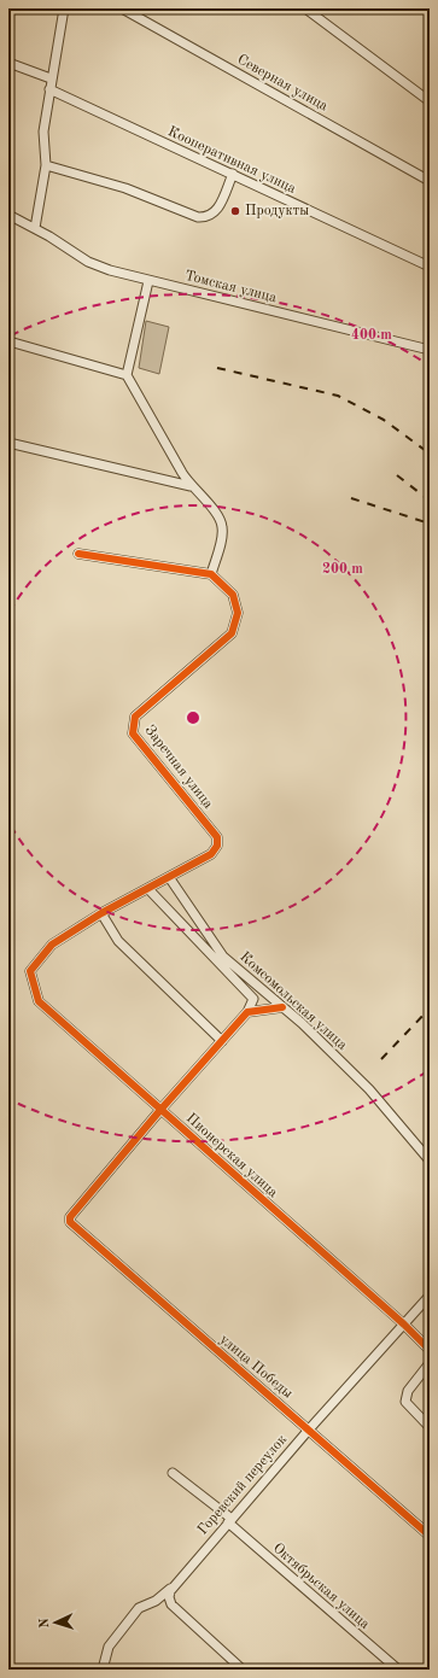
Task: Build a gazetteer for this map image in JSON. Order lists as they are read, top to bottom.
{
  "streets": {
    "street": [
      "Северная улица",
      "Кооперативная улица",
      "Томская улица",
      "Заречная улица",
      "Комсомольская улица",
      "Пионерская улица",
      "улица Победы",
      "Горевский переулок",
      "Октябрьская улица"
    ]
  },
  "crossings": [
    ["Заречная улица", "Комсомольская улица"],
    ["Заречная улица", "Пионерская улица"],
    ["Пионерская улица", "улица Победы"],
    ["Пионерская улица", "Горевский переулок"],
    ["улица Победы", "Горевский переулок"],
    ["Горевский переулок", "Октябрьская улица"]
  ],
  "places": ["Продукты"],
  "north": "left",
  "rings": ["400 m", "200 m"]
}
